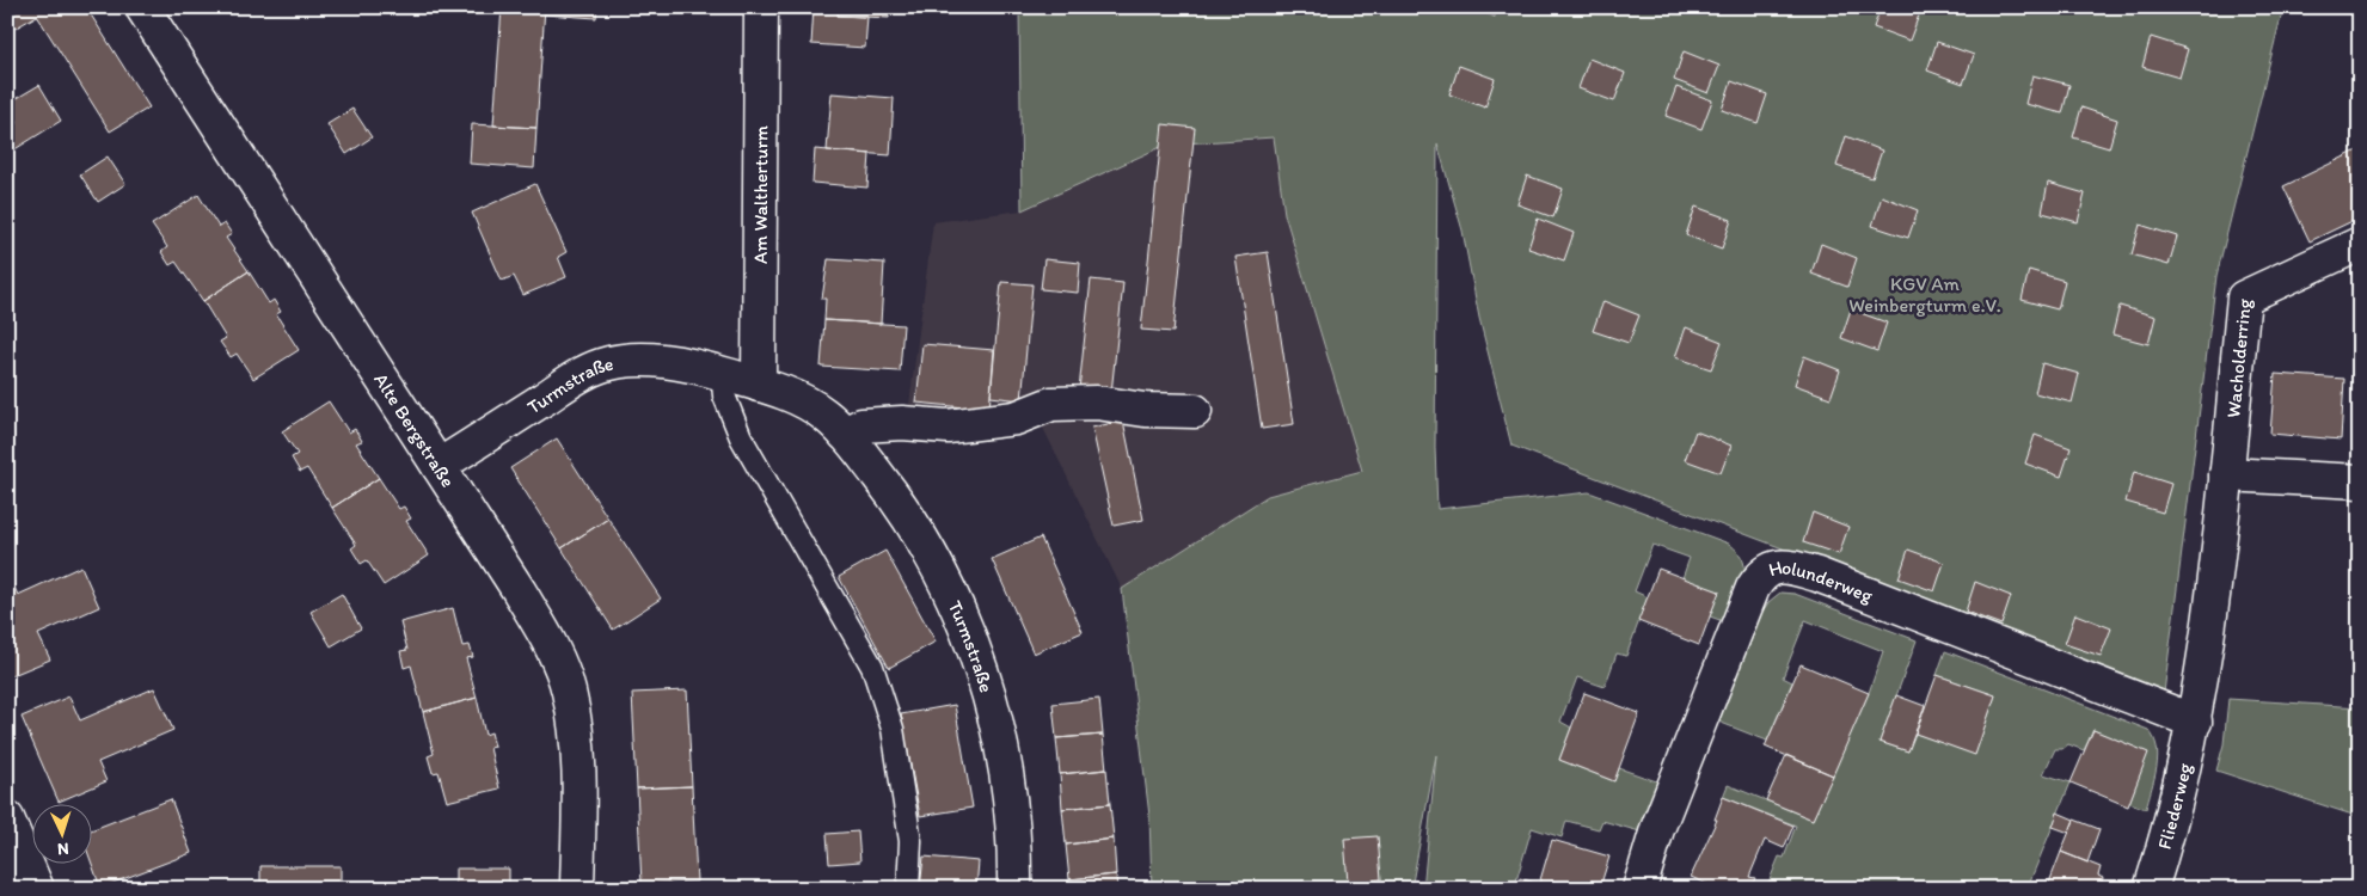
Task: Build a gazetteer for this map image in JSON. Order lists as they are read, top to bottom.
{
  "streets": {
    "street": [
      "Am Waltherturm",
      "Wacholderring",
      "Turmstraße",
      "Alte Bergstraße",
      "Holunderweg",
      "Fliederweg"
    ]
  },
  "crossings": [
    ["Am Waltherturm", "Turmstraße"],
    ["Wacholderring", "Holunderweg"],
    ["Wacholderring", "Fliederweg"],
    ["Turmstraße", "Alte Bergstraße"],
    ["Holunderweg", "Fliederweg"]
  ],
  "parks": ["KGV Am Weinbergturm e.V."],
  "north": "bottom"
}
